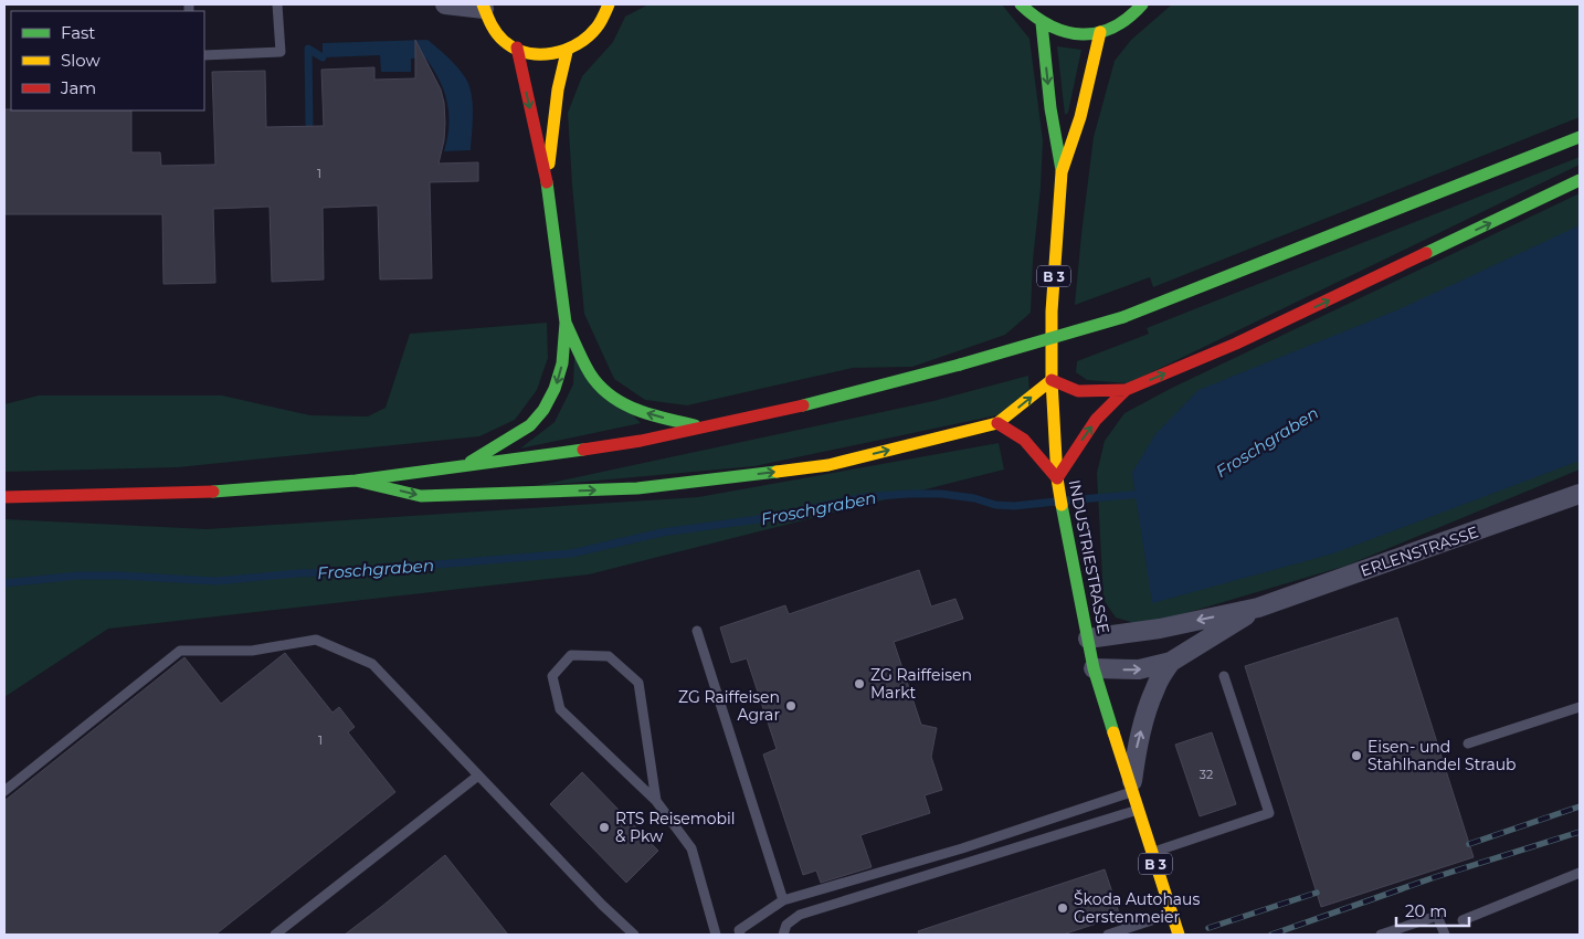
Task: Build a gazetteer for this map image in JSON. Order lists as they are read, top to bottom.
{
  "streets": {
    "main road": ["B 3", "INDUSTRIESTRASSE"],
    "street": ["ERLENSTRASSE"]
  },
  "crossings": [
    ["B 3", "INDUSTRIESTRASSE"],
    ["ERLENSTRASSE", "INDUSTRIESTRASSE"]
  ],
  "water": ["Froschgraben"],
  "places": [
    "ZG Raiffeisen Markt",
    "ZG Raiffeisen Agrar",
    "Eisen- und Stahlhandel Straub",
    "RTS Reisemobil & Pkw",
    "Škoda Autohaus Gerstenmeier"
  ],
  "house_numbers": ["1", "1", "32"],
  "legend": ["Fast", "Slow", "Jam"],
  "scale_bar": "20 m"
}
